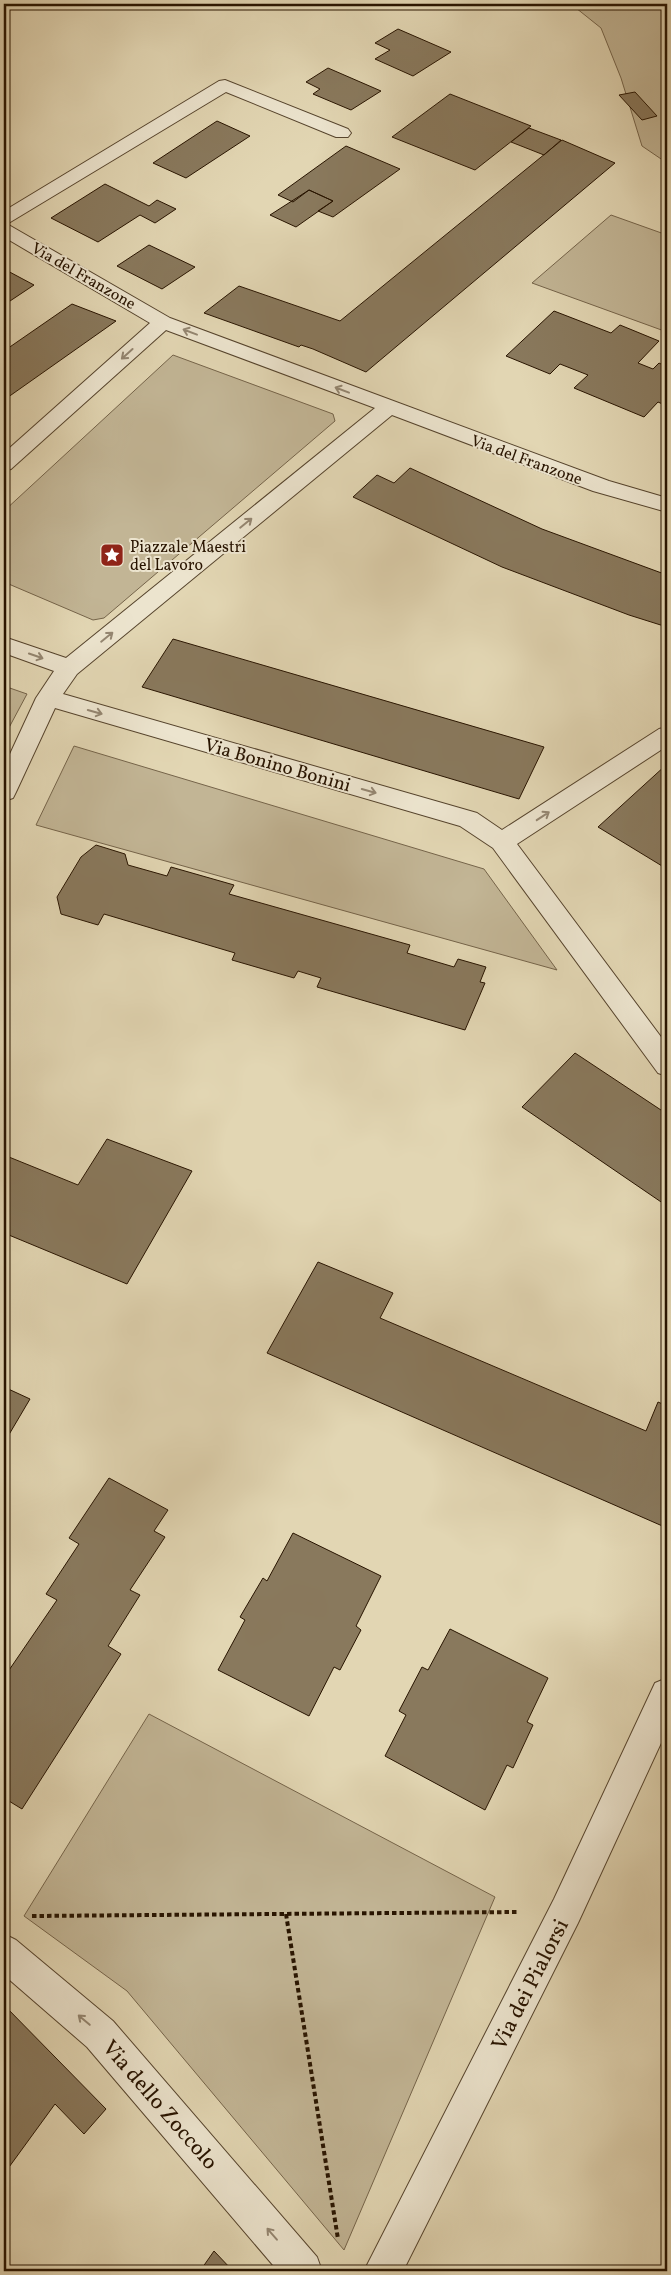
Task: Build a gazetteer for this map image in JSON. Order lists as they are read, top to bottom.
{
  "streets": {
    "street": [
      "Via del Franzone",
      "Via Bonino Bonini",
      "Via dei Pialorsi",
      "Via dello Zoccolo"
    ]
  },
  "one_way": ["Via Bonino Bonini", "Via dello Zoccolo"],
  "places": {
    "place": ["Piazzale Maestri del Lavoro"]
  }
}
